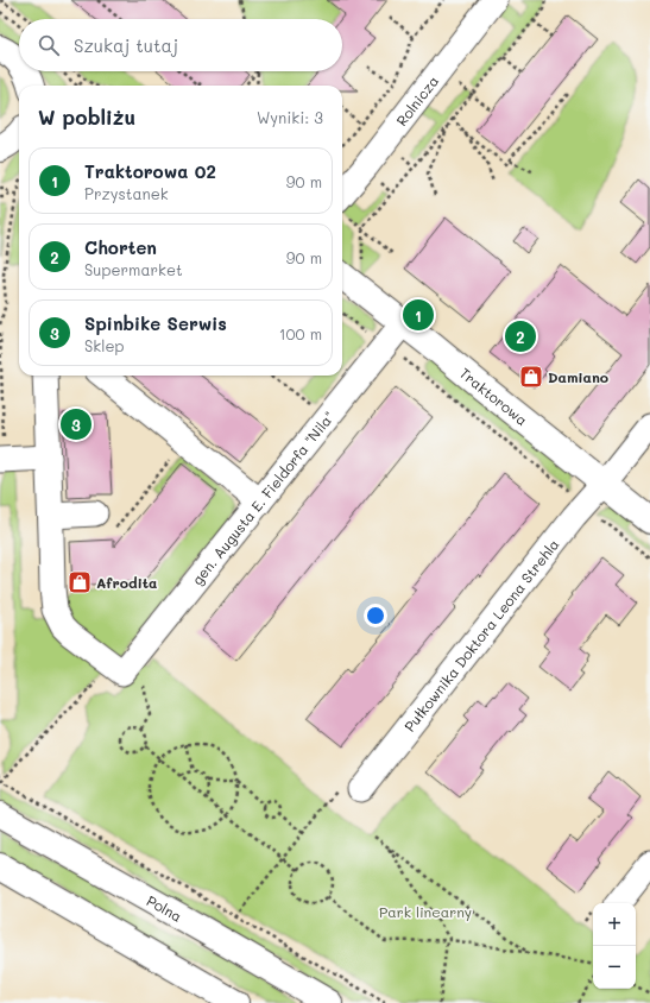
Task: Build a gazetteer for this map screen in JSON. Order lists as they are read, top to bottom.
{
  "streets": {
    "street": [
      "Rolnicza",
      "Traktorowa",
      "gen. Augusta E. Fieldorfa \"Nila\"",
      "Pułkownika Doktora Leona Strehla",
      "Polna"
    ]
  },
  "crossings": [
    ["Traktorowa", "gen. Augusta E. Fieldorfa \"Nila\""],
    ["Traktorowa", "Pułkownika Doktora Leona Strehla"]
  ],
  "parks": ["Park linearny"],
  "places": {
    "shop": ["Damiano", "Afrodita"]
  },
  "page": {
    "search": "Szukaj tutaj",
    "heading": ["W pobliżu", "Wyniki: 3"],
    "list": [
      {
        "mark": "1",
        "name": "Traktorowa 02",
        "note": "Przystanek",
        "value": "90 m"
      },
      {
        "mark": "2",
        "name": "Chorten",
        "note": "Supermarket",
        "value": "90 m"
      },
      {
        "mark": "3",
        "name": "Spinbike Serwis",
        "note": "Sklep",
        "value": "100 m"
      }
    ],
    "pins": ["1", "2", "3"],
    "map_buttons": ["+", "−"]
  }
}
